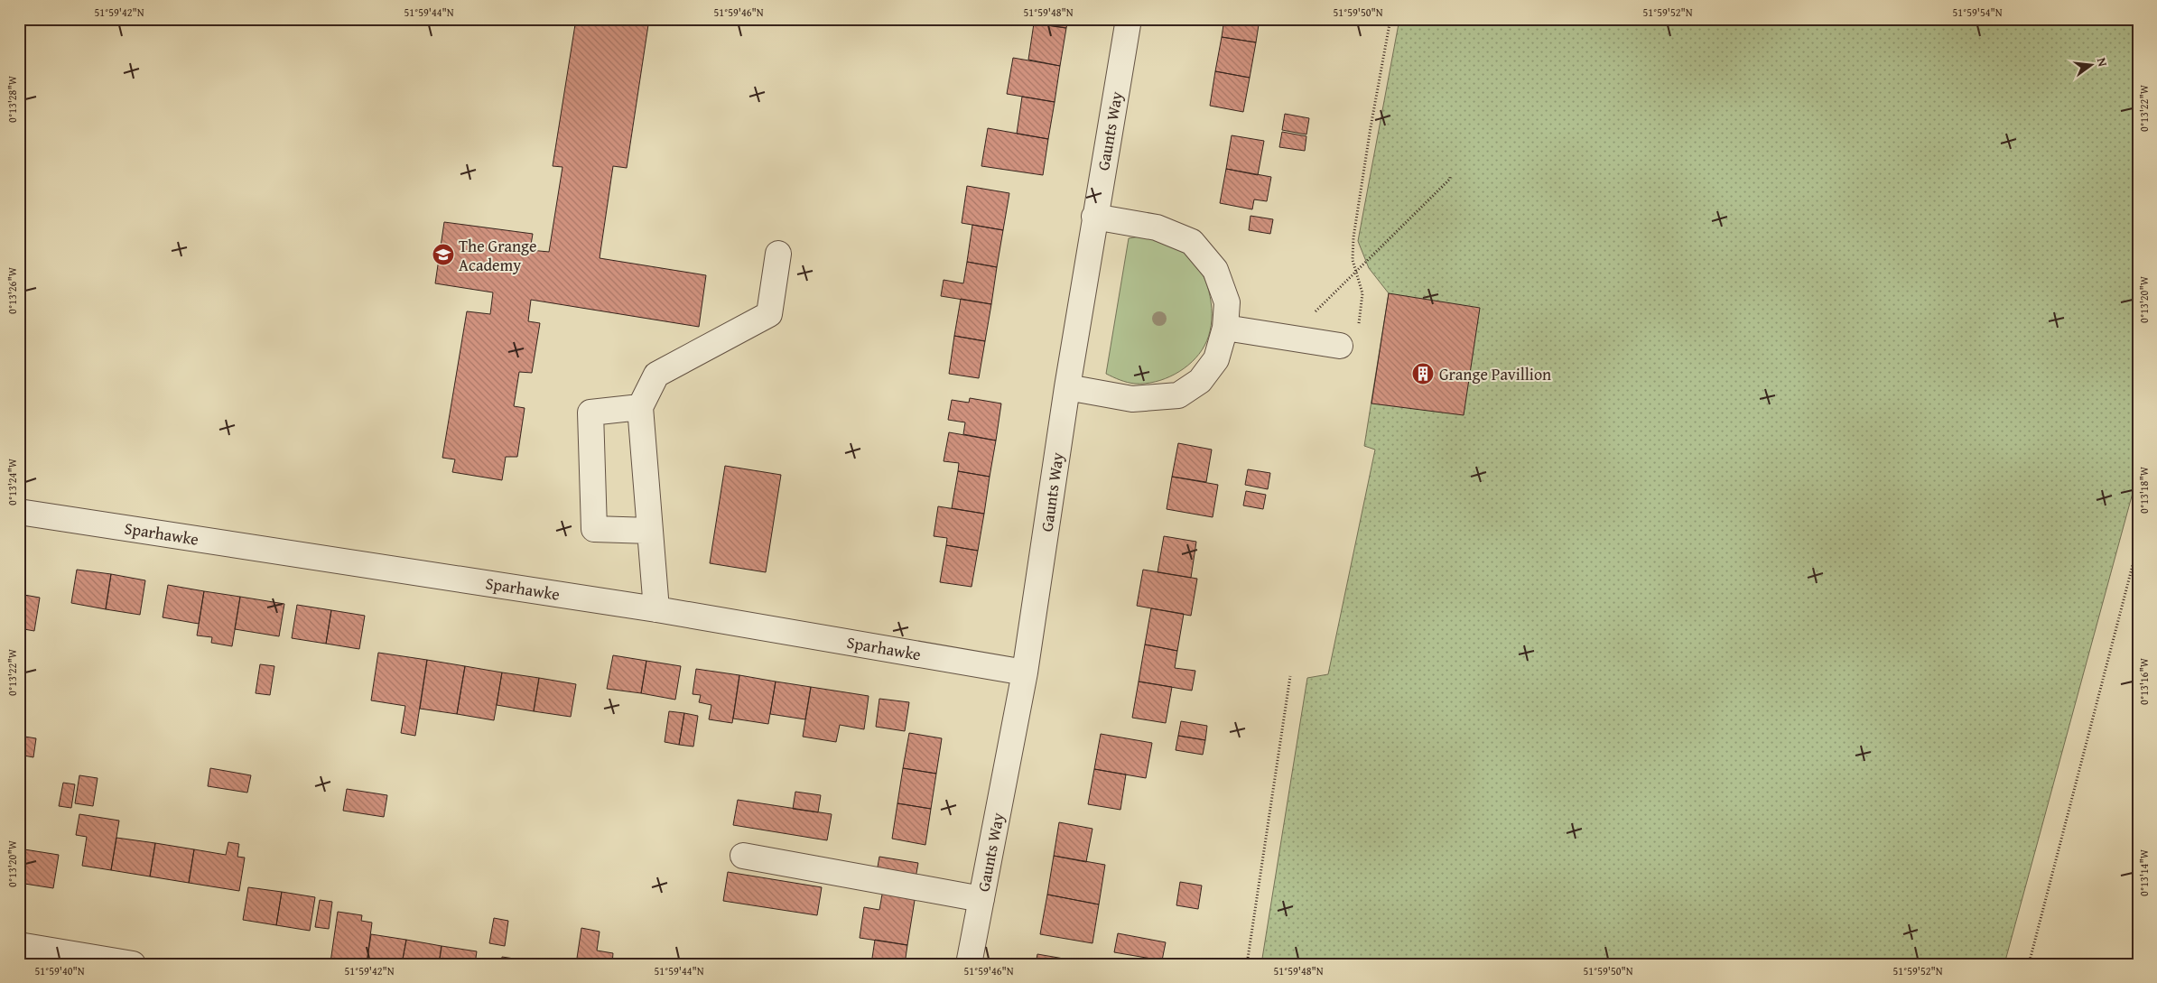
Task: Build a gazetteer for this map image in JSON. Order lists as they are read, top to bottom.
{
  "streets": {
    "street": ["Gaunts Way", "Sparhawke"]
  },
  "crossings": [
    ["Gaunts Way", "Sparhawke"]
  ],
  "places": {
    "school or university": ["The Grange Academy"],
    "building": ["Grange Pavillion"]
  },
  "north": "right",
  "coordinates": [
    "51°59'42\"N",
    "51°59'44\"N",
    "51°59'46\"N",
    "51°59'48\"N",
    "51°59'50\"N",
    "51°59'52\"N",
    "51°59'54\"N",
    "0°13'28\"W",
    "0°13'22\"W",
    "0°13'26\"W",
    "0°13'20\"W",
    "0°13'24\"W",
    "0°13'18\"W",
    "0°13'16\"W",
    "0°13'14\"W",
    "51°59'40\"N"
  ]
}
